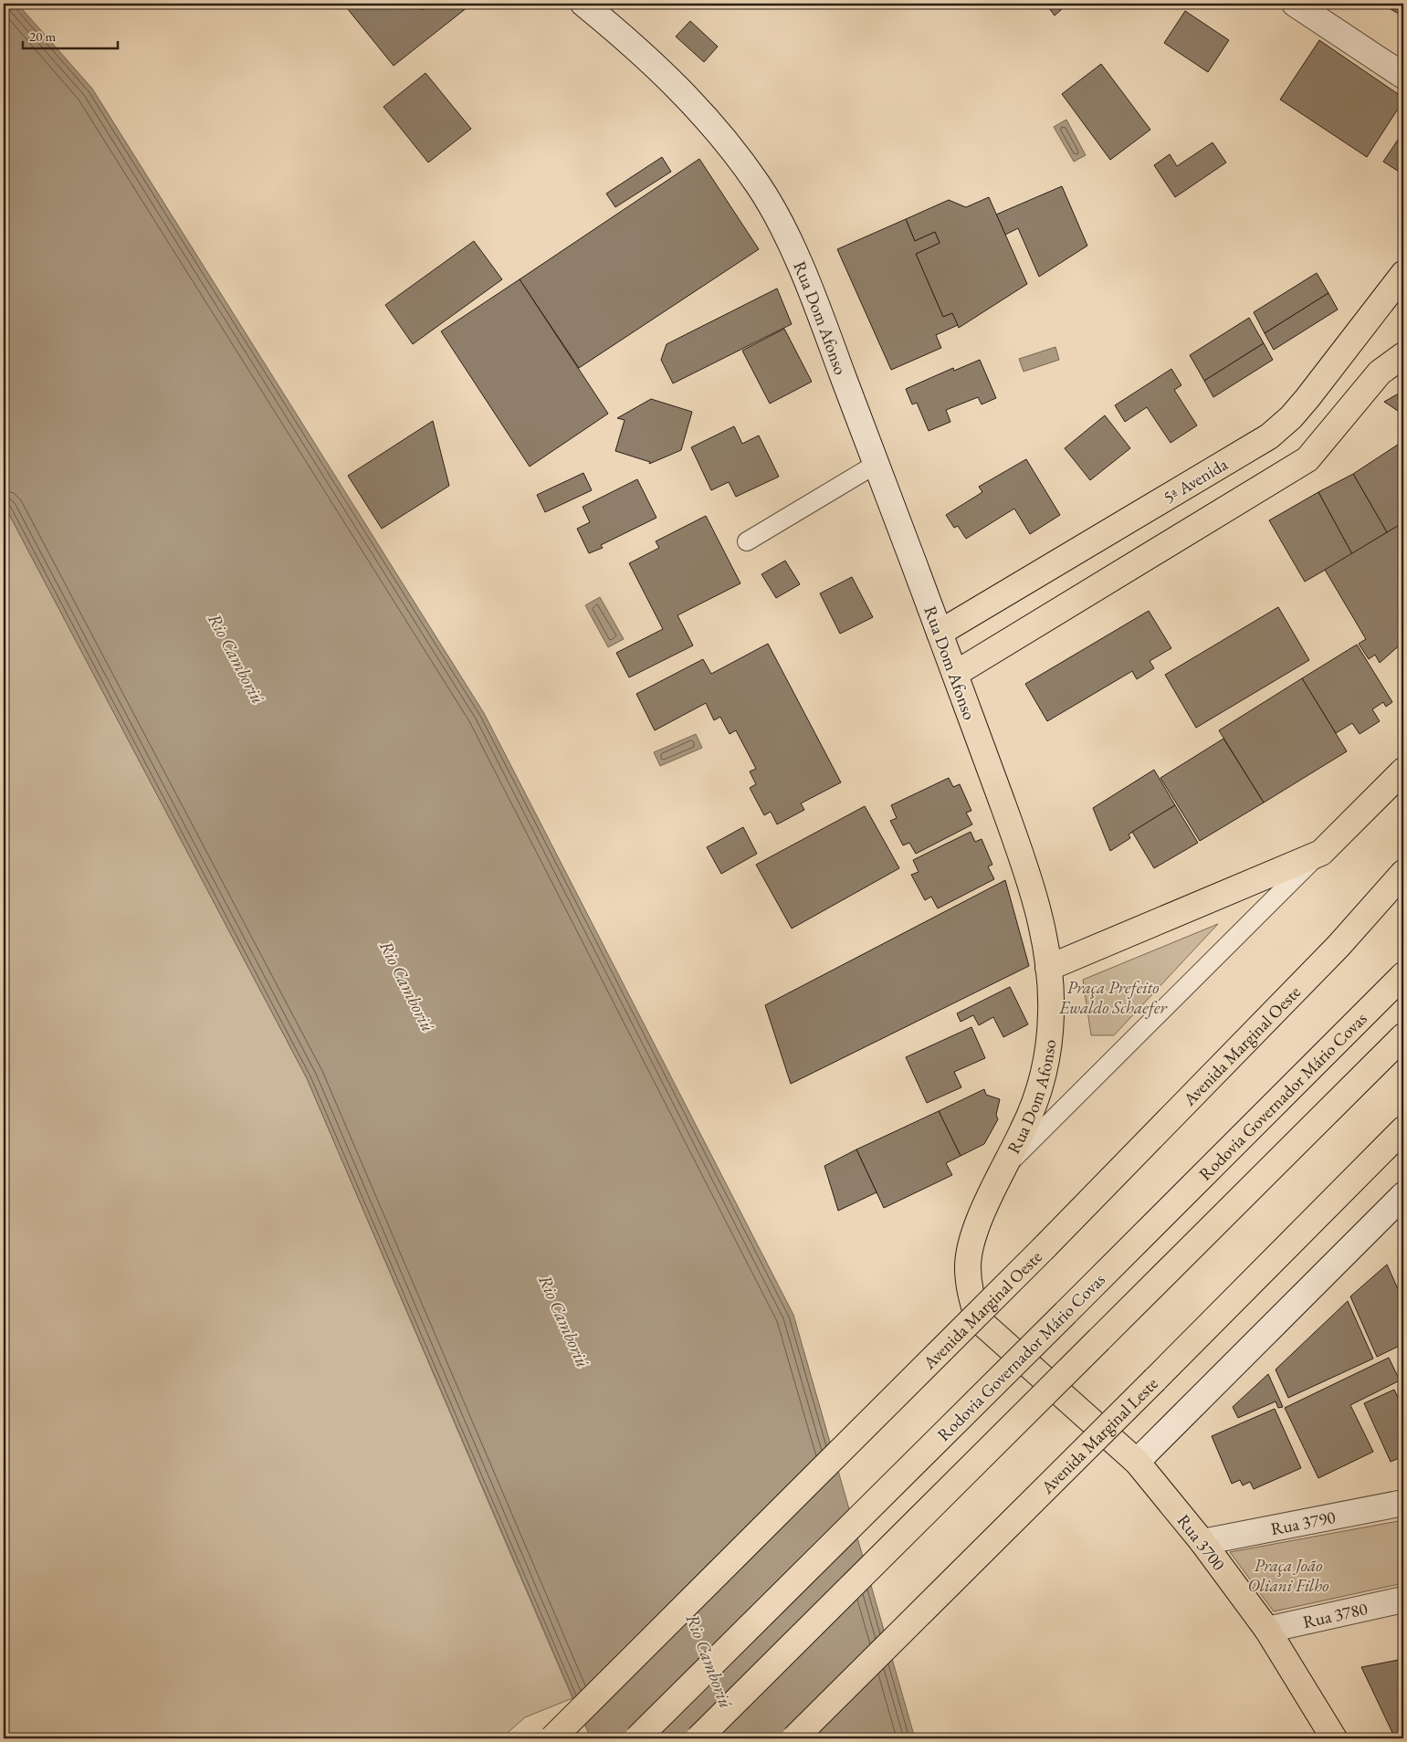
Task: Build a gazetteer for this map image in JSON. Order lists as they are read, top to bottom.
{
  "streets": {
    "main road": [
      "Rua Dom Afonso",
      "5ª Avenida",
      "Avenida Marginal Oeste",
      "Rodovia Governador Mário Covas",
      "Avenida Marginal Leste",
      "Rua 3790",
      "Rua 3700",
      "Rua 3780"
    ]
  },
  "crossings": [
    ["Rua Dom Afonso", "5ª Avenida"],
    ["Rua Dom Afonso", "Rua 3700"],
    ["Rua 3790", "Rua 3700"],
    ["Rua 3700", "Rua 3780"]
  ],
  "water": ["Rio Camboriú"],
  "parks": ["Praça Prefeito Ewaldo Schaefer", "Praça João Oliani Filho"],
  "scale_bar": "20 m"
}
